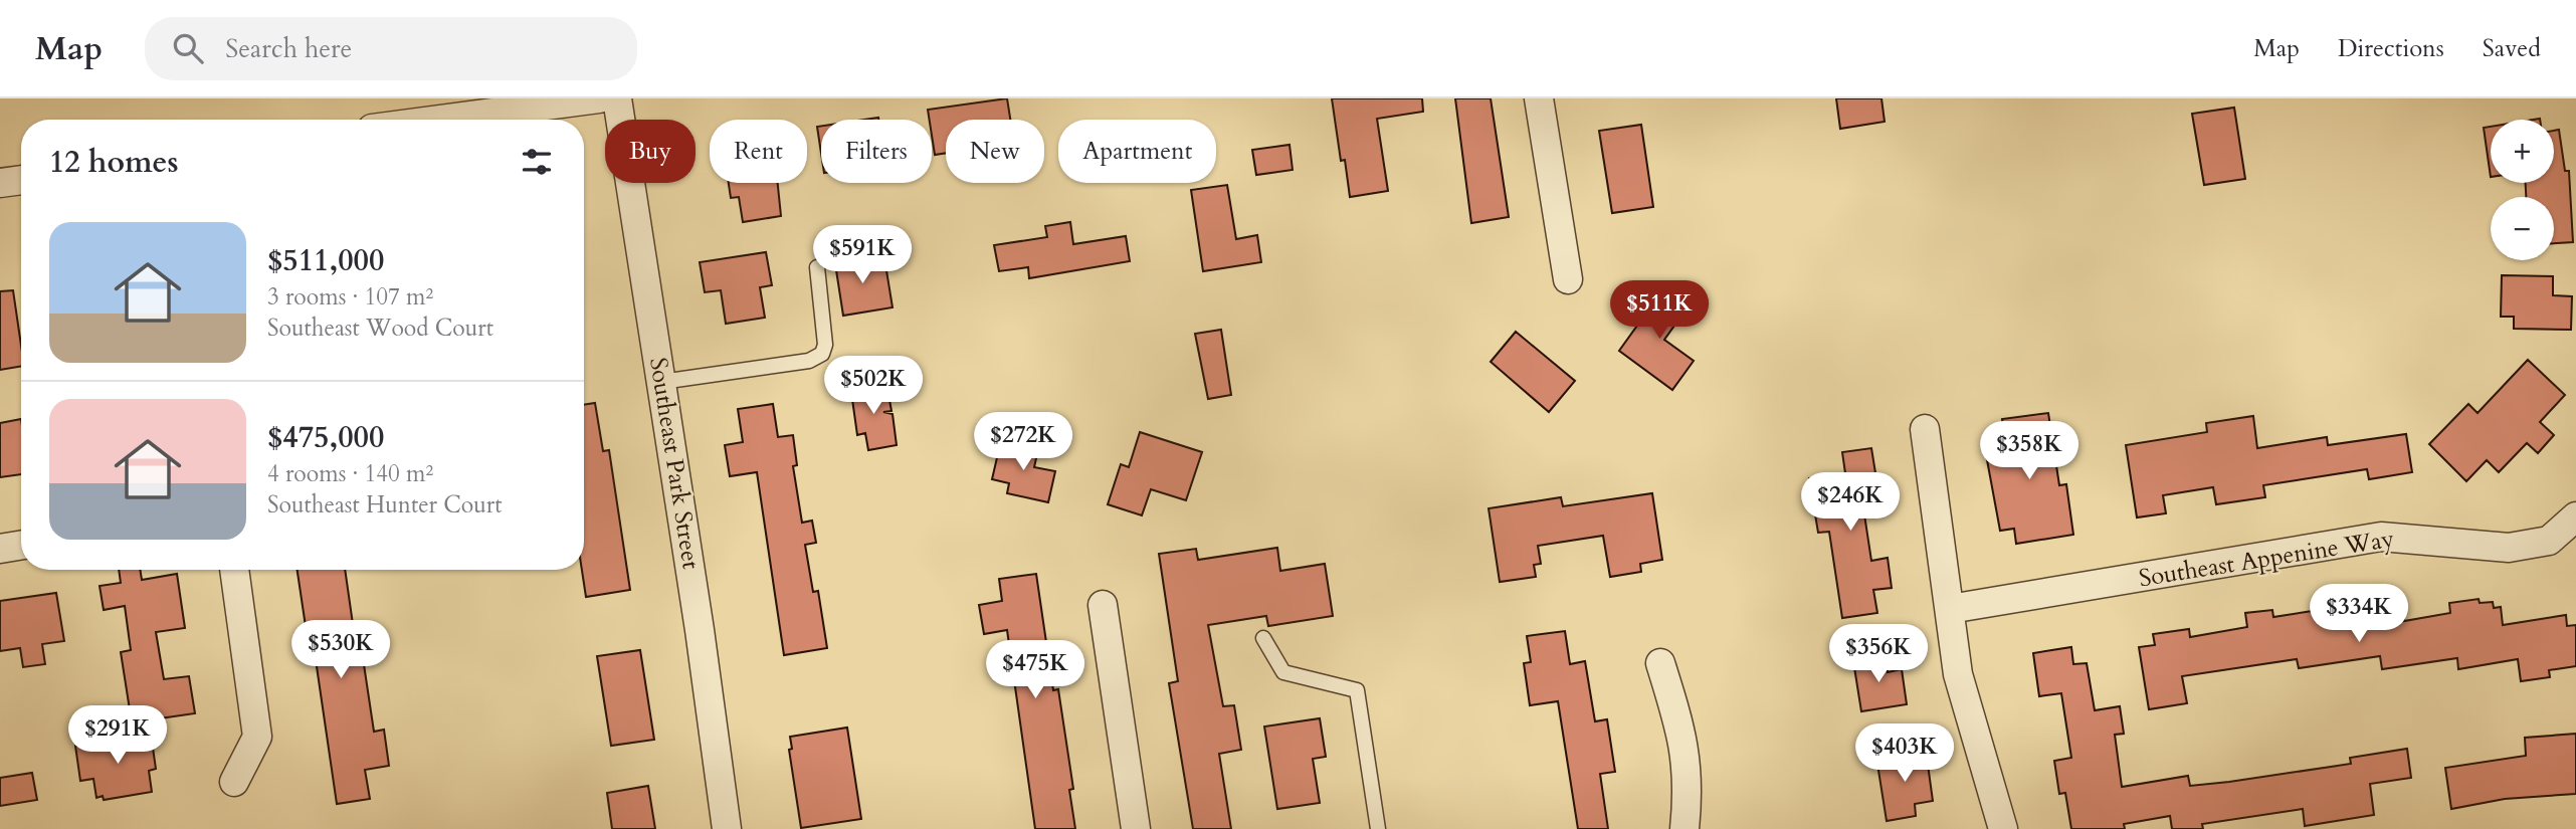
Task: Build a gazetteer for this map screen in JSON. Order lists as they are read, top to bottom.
{
  "streets": {
    "street": ["Southeast Park Street", "Southeast Appenine Way"]
  },
  "page": {
    "header": "Map",
    "search": "Search here",
    "nav": ["Map", "Directions", "Saved"],
    "map_buttons": ["+", "−"],
    "chip": [
      "Buy",
      "Rent",
      "Filters",
      "New",
      "Apartment"
    ],
    "heading": "12 homes",
    "list": [
      {
        "name": "$511,000",
        "note": "3 rooms · 107 m² · Southeast Wood Court"
      },
      {
        "name": "$475,000",
        "note": "4 rooms · 140 m² · Southeast Hunter Court"
      }
    ],
    "price": [
      "$591K",
      "$511K",
      "$502K",
      "$272K",
      "$358K",
      "$246K",
      "$334K",
      "$530K",
      "$356K",
      "$475K",
      "$291K",
      "$403K"
    ]
  }
}
